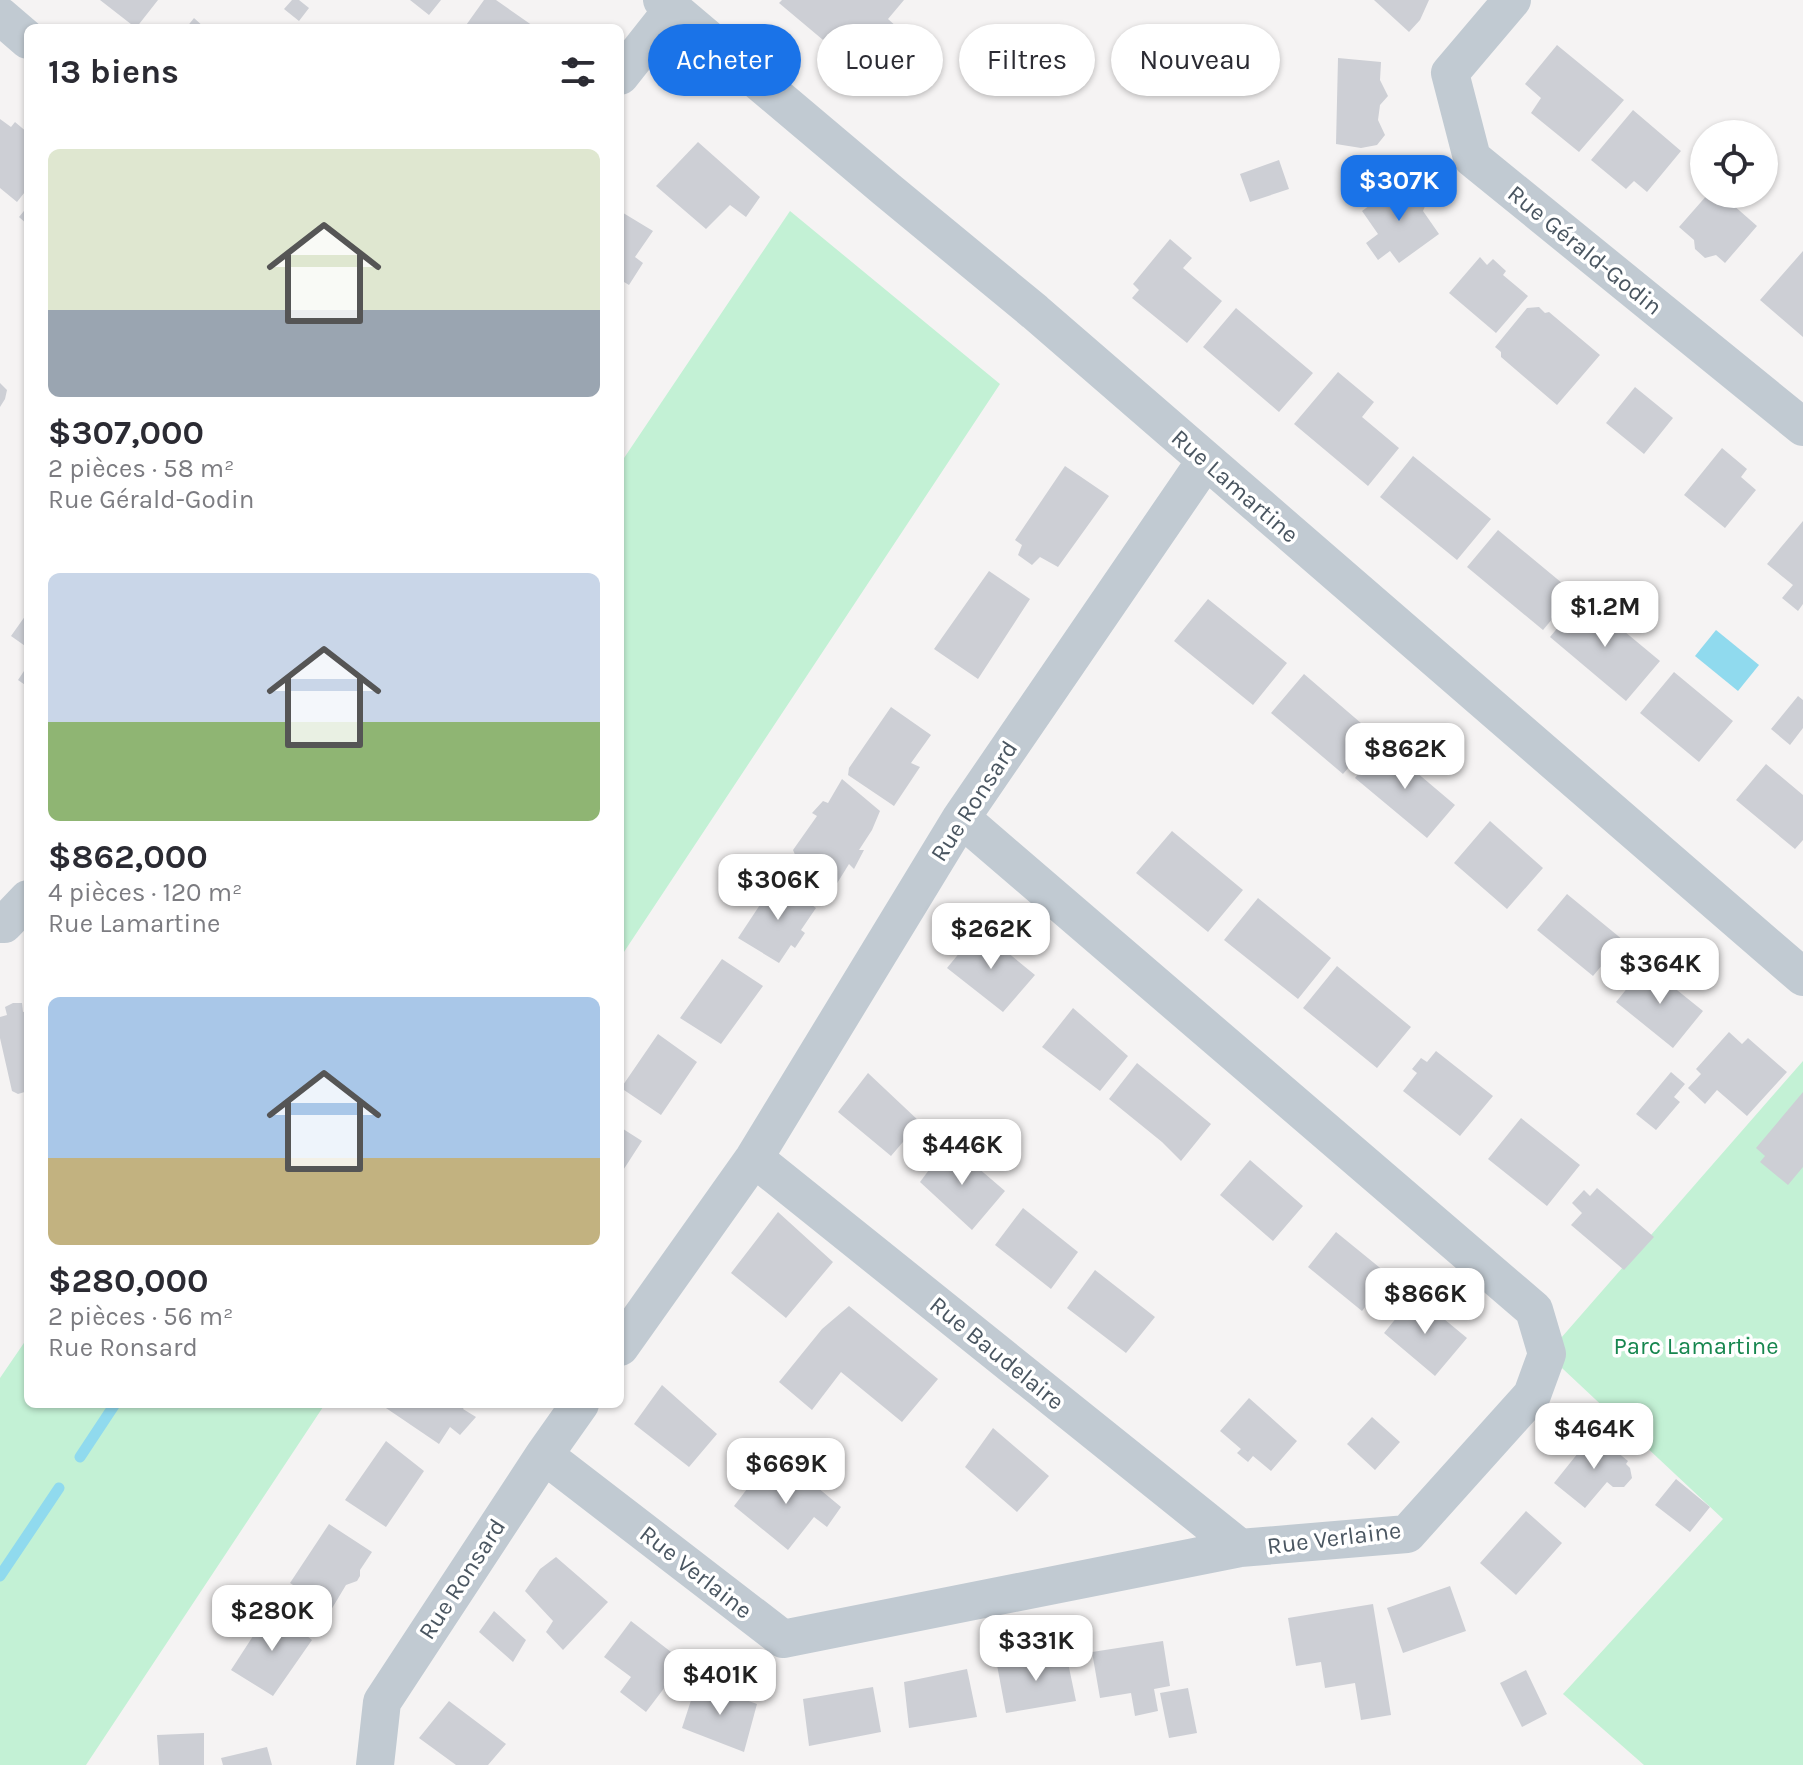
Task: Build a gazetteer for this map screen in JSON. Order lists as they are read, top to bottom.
{
  "streets": {
    "street": [
      "Rue Gérald-Godin",
      "Rue Lamartine",
      "Rue Ronsard",
      "Rue Baudelaire",
      "Rue Verlaine"
    ]
  },
  "crossings": [
    ["Rue Lamartine", "Rue Ronsard"],
    ["Rue Ronsard", "Rue Baudelaire"],
    ["Rue Ronsard", "Rue Verlaine"],
    ["Rue Baudelaire", "Rue Verlaine"]
  ],
  "parks": ["Parc Lamartine"],
  "page": {
    "chip": [
      "Acheter",
      "Louer",
      "Filtres",
      "Nouveau"
    ],
    "heading": "13 biens",
    "list": [
      {
        "name": "$307,000",
        "note": "2 pièces · 58 m² · Rue Gérald-Godin"
      },
      {
        "name": "$862,000",
        "note": "4 pièces · 120 m² · Rue Lamartine"
      },
      {
        "name": "$280,000",
        "note": "2 pièces · 56 m² · Rue Ronsard"
      }
    ],
    "price": [
      "$307K",
      "$1.2M",
      "$862K",
      "$306K",
      "$262K",
      "$364K",
      "$446K",
      "$866K",
      "$464K",
      "$669K",
      "$280K",
      "$331K",
      "$401K"
    ]
  }
}
